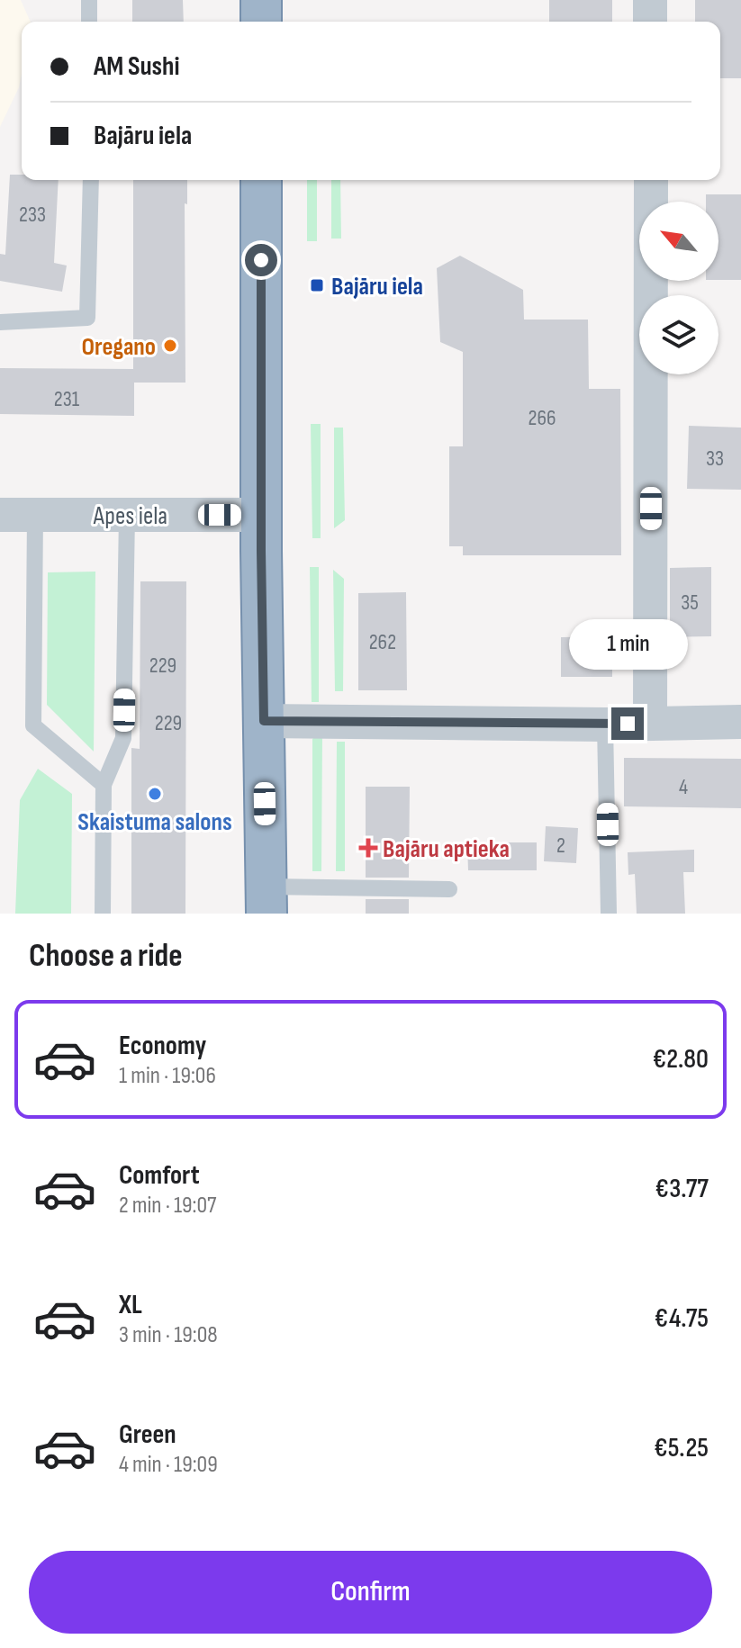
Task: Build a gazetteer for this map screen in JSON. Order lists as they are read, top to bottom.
{
  "streets": {
    "street": ["Apes iela"]
  },
  "places": {
    "transit": ["Bajāru iela"],
    "other": ["Oregano", "Skaistuma salons"],
    "health": ["Bajāru aptieka"]
  },
  "house_numbers": [
    "233",
    "231",
    "266",
    "33",
    "35",
    "262",
    "229",
    "229",
    "4",
    "2"
  ],
  "north": "top left",
  "page": {
    "banner": ["AM Sushi", "Bajāru iela"],
    "bubble": "1 min",
    "heading": "Choose a ride",
    "list": [
      {
        "name": "Economy",
        "note": "1 min · 19:06",
        "value": "€2.80"
      },
      {
        "name": "Comfort",
        "note": "2 min · 19:07",
        "value": "€3.77"
      },
      {
        "name": "XL",
        "note": "3 min · 19:08",
        "value": "€4.75"
      },
      {
        "name": "Green",
        "note": "4 min · 19:09",
        "value": "€5.25"
      }
    ],
    "buttons": "Confirm"
  }
}
